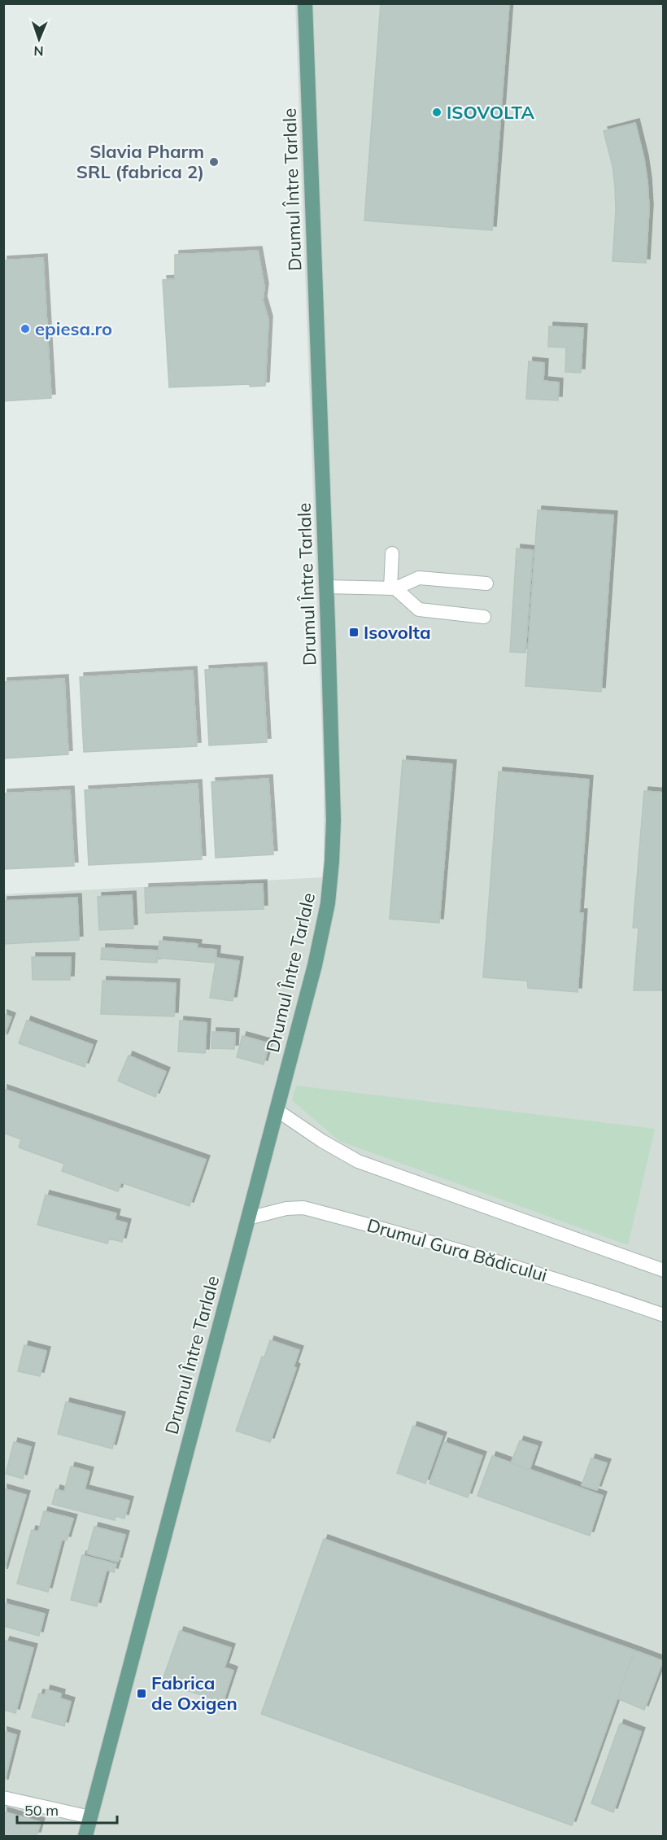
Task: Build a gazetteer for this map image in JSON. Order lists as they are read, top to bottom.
{
  "streets": {
    "main road": ["Drumul Între Tarlale"],
    "street": ["Drumul Gura Bădicului"]
  },
  "crossings": [
    ["Drumul Între Tarlale", "Drumul Gura Bădicului"]
  ],
  "places": {
    "other": ["ISOVOLTA", "Slavia Pharm SRL (fabrica 2)", "epiesa.ro"],
    "transit": ["Isovolta", "Fabrica de Oxigen"]
  },
  "scale_bar": "50 m",
  "north": "bottom"
}
